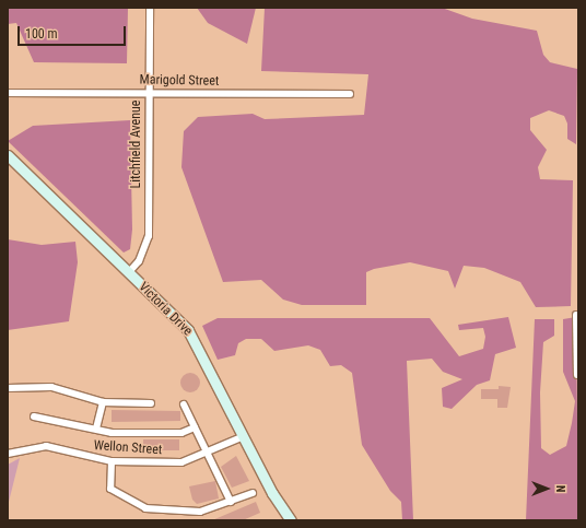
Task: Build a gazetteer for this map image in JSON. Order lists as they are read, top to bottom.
{
  "streets": {
    "street": [
      "Marigold Street",
      "Litchfield Avenue",
      "Victoria Drive",
      "Wellon Street"
    ]
  },
  "crossings": [
    ["Marigold Street", "Litchfield Avenue"],
    ["Litchfield Avenue", "Victoria Drive"],
    ["Victoria Drive", "Wellon Street"]
  ],
  "scale_bar": "100 m",
  "north": "right"
}
